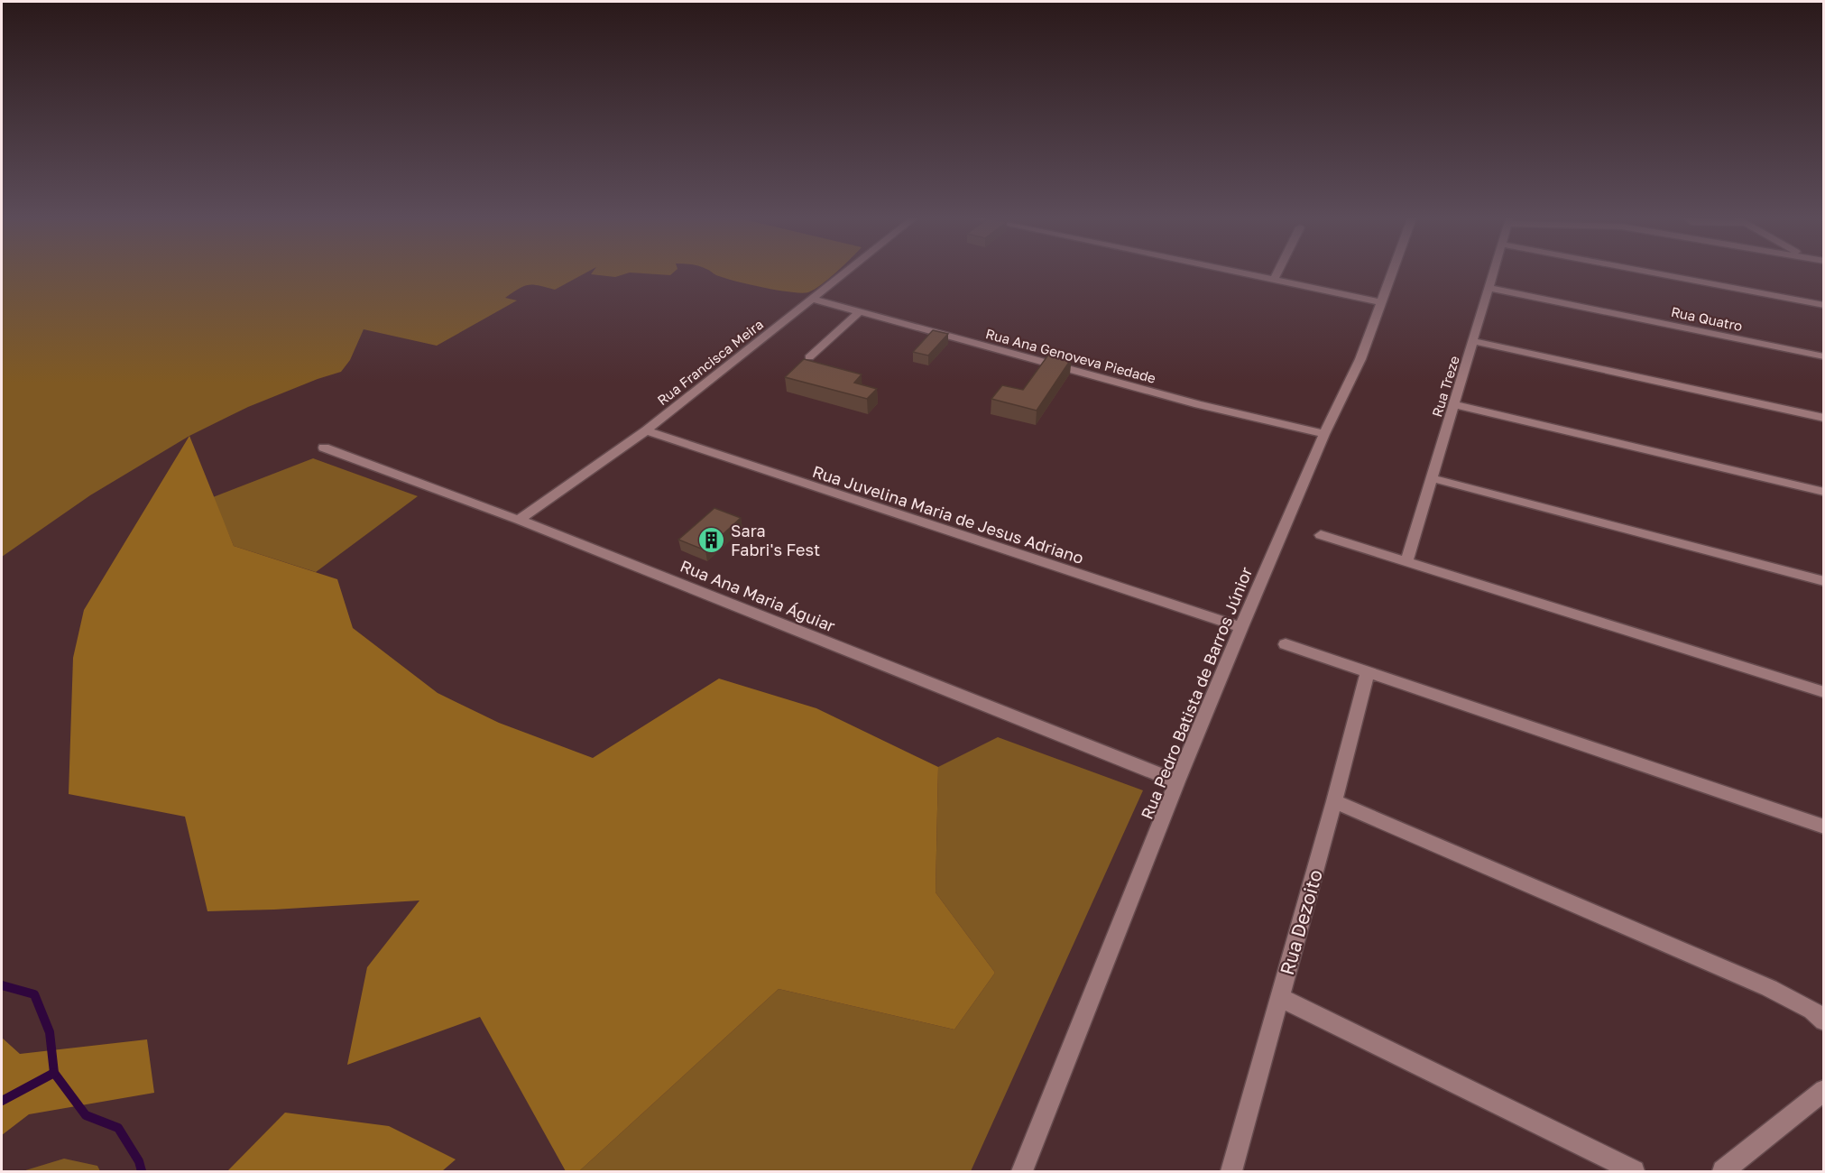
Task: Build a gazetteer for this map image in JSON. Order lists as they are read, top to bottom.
{
  "streets": {
    "street": [
      "Rua Quatro",
      "Rua Ana Genoveva Piedade",
      "Rua Francisca Meira",
      "Rua Treze",
      "Rua Juvelina Maria de Jesus Adriano",
      "Rua Ana Maria Águiar",
      "Rua Pedro Batista de Barros Júnior",
      "Rua Dezoito"
    ]
  },
  "crossings": [
    ["Rua Quatro", "Rua Treze"],
    ["Rua Ana Genoveva Piedade", "Rua Francisca Meira"],
    ["Rua Ana Genoveva Piedade", "Rua Pedro Batista de Barros Júnior"],
    ["Rua Francisca Meira", "Rua Juvelina Maria de Jesus Adriano"],
    ["Rua Francisca Meira", "Rua Ana Maria Águiar"],
    ["Rua Juvelina Maria de Jesus Adriano", "Rua Pedro Batista de Barros Júnior"],
    ["Rua Ana Maria Águiar", "Rua Pedro Batista de Barros Júnior"]
  ],
  "places": {
    "building": ["Sara Fabri's Fest"]
  }
}
